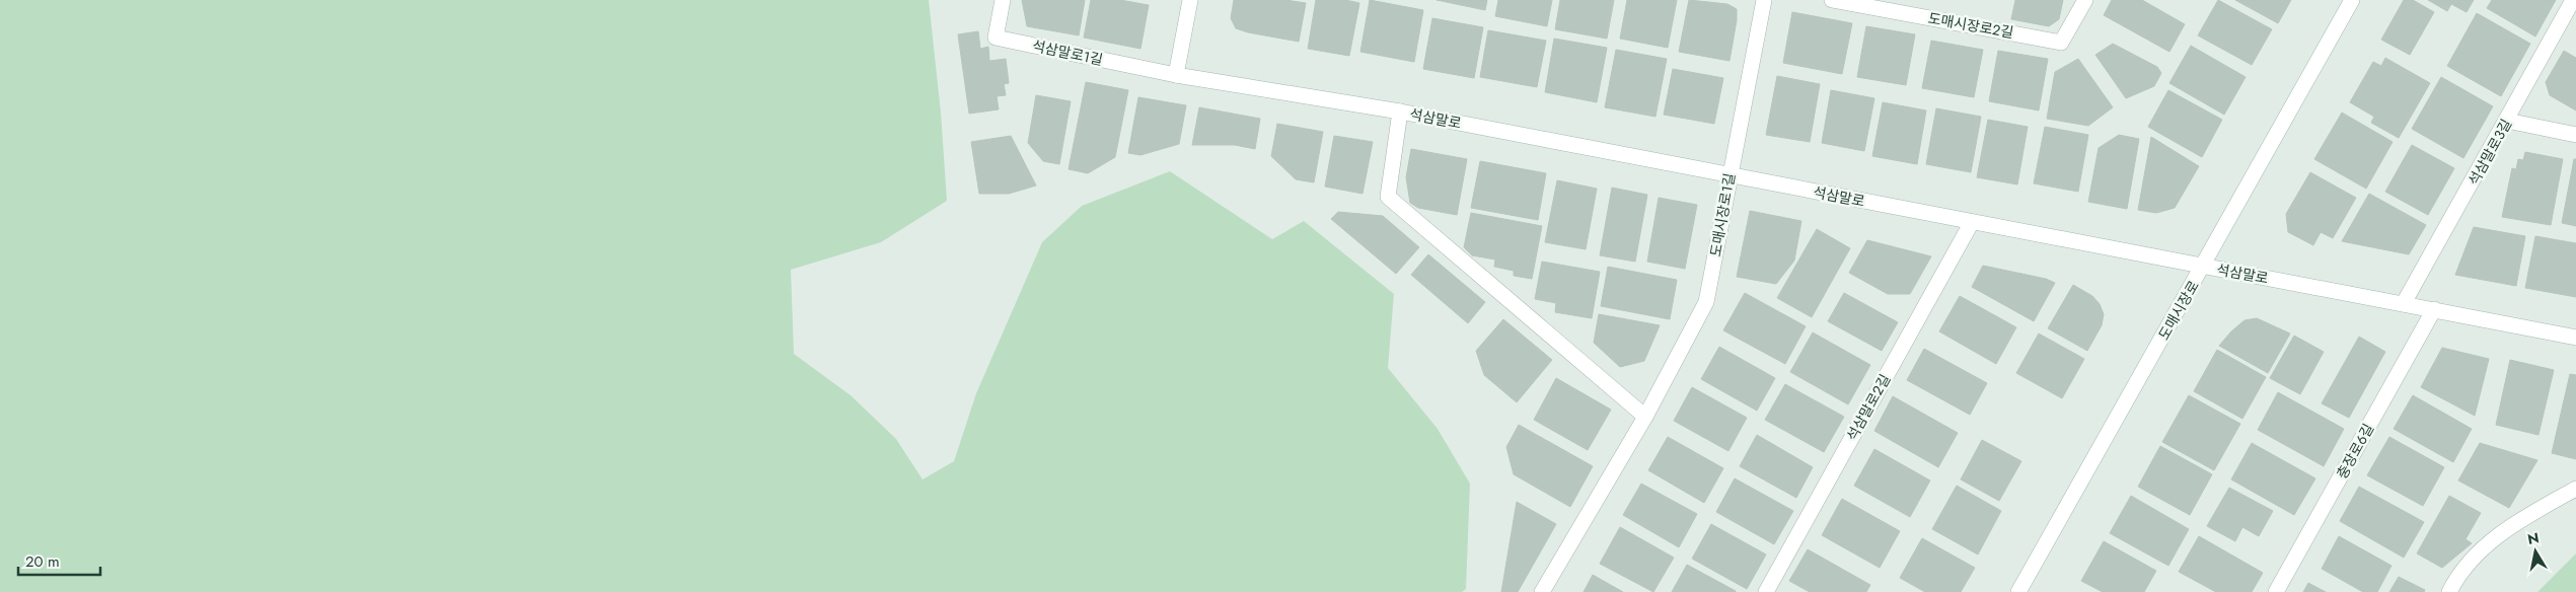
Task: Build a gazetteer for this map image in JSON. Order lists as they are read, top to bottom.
{
  "streets": {
    "street": [
      "도매시장로2길",
      "석삼말로1길",
      "석삼말로",
      "석삼말로3길",
      "도매시장로1길",
      "도매시장로",
      "석삼말로2길",
      "충장로6길"
    ]
  },
  "crossings": [
    ["석삼말로1길", "석삼말로"],
    ["석삼말로", "석삼말로3길"],
    ["석삼말로", "도매시장로1길"],
    ["석삼말로", "도매시장로"],
    ["석삼말로", "석삼말로2길"],
    ["석삼말로", "충장로6길"]
  ],
  "scale_bar": "20 m",
  "north": "top"
}
